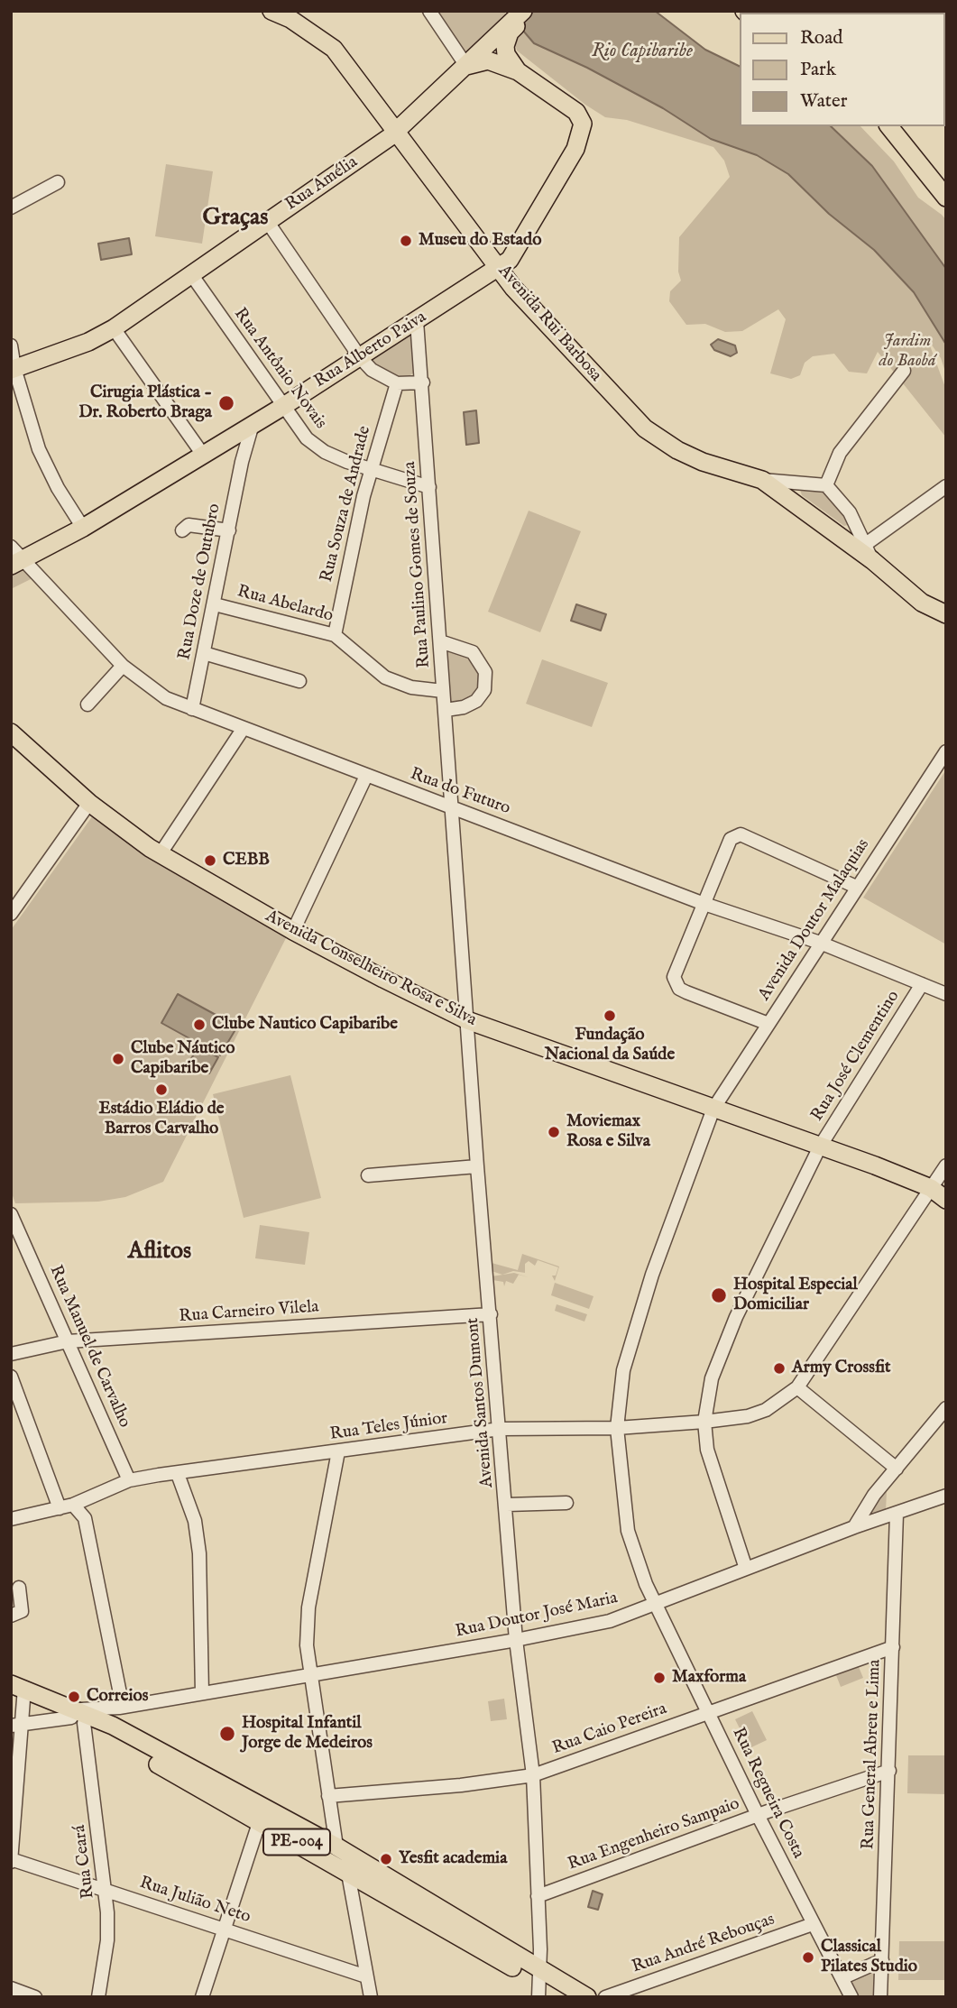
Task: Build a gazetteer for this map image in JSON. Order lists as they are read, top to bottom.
{
  "streets": {
    "main road": [
      "Rua Amélia",
      "Avenida Rui Barbosa",
      "Rua Alberto Paiva",
      "Avenida Conselheiro Rosa e Silva",
      "PE-004"
    ],
    "street": [
      "Rua Antônio Novais",
      "Rua Souza de Andrade",
      "Rua Paulino Gomes de Souza",
      "Rua Doze de Outubro",
      "Rua Abelardo",
      "Rua do Futuro",
      "Avenida Doutor Malaquias",
      "Rua José Clementino",
      "Rua Carneiro Vilela",
      "Rua Manuel de Carvalho",
      "Avenida Santos Dumont",
      "Rua Teles Júnior",
      "Rua Doutor José Maria",
      "Rua Caio Pereira",
      "Rua General Abreu e Lima",
      "Rua Regueira Costa",
      "Rua Engenheiro Sampaio",
      "Rua Ceará",
      "Rua Julião Neto",
      "Rua André Rebouças"
    ]
  },
  "crossings": [
    ["Rua Amélia", "Avenida Rui Barbosa"],
    ["Rua Amélia", "Rua Alberto Paiva"],
    ["Rua Amélia", "Rua Antônio Novais"],
    ["Avenida Rui Barbosa", "Rua Alberto Paiva"],
    ["Rua Alberto Paiva", "Rua Antônio Novais"],
    ["Rua Alberto Paiva", "Rua Paulino Gomes de Souza"],
    ["Rua Alberto Paiva", "Rua Doze de Outubro"],
    ["Rua Alberto Paiva", "Rua do Futuro"],
    ["Rua Antônio Novais", "Rua Souza de Andrade"],
    ["Rua Antônio Novais", "Rua Paulino Gomes de Souza"],
    ["Rua Souza de Andrade", "Rua Abelardo"],
    ["Rua Paulino Gomes de Souza", "Rua Abelardo"],
    ["Rua Paulino Gomes de Souza", "Rua do Futuro"],
    ["Rua Paulino Gomes de Souza", "Avenida Santos Dumont"],
    ["Rua Doze de Outubro", "Rua Abelardo"],
    ["Rua Doze de Outubro", "Rua do Futuro"],
    ["Rua do Futuro", "Avenida Doutor Malaquias"],
    ["Rua do Futuro", "Rua José Clementino"],
    ["Rua do Futuro", "Avenida Santos Dumont"],
    ["Avenida Doutor Malaquias", "Avenida Conselheiro Rosa e Silva"],
    ["Avenida Doutor Malaquias", "Rua Teles Júnior"],
    ["Avenida Doutor Malaquias", "Rua Regueira Costa"],
    ["Avenida Conselheiro Rosa e Silva", "Rua José Clementino"],
    ["Avenida Conselheiro Rosa e Silva", "Avenida Santos Dumont"],
    ["Rua José Clementino", "Rua Teles Júnior"],
    ["Rua José Clementino", "Rua Doutor José Maria"],
    ["Rua Carneiro Vilela", "Rua Manuel de Carvalho"],
    ["Rua Carneiro Vilela", "Avenida Santos Dumont"],
    ["Rua Manuel de Carvalho", "Rua Teles Júnior"],
    ["Avenida Santos Dumont", "Rua Teles Júnior"],
    ["Avenida Santos Dumont", "Rua Doutor José Maria"],
    ["Avenida Santos Dumont", "Rua Caio Pereira"],
    ["Avenida Santos Dumont", "Rua Engenheiro Sampaio"],
    ["Avenida Santos Dumont", "PE-004"],
    ["Rua Teles Júnior", "Rua Regueira Costa"],
    ["Rua Doutor José Maria", "Rua General Abreu e Lima"],
    ["Rua Doutor José Maria", "Rua Regueira Costa"],
    ["Rua Doutor José Maria", "PE-004"],
    ["Rua Doutor José Maria", "Rua Ceará"],
    ["Rua Caio Pereira", "Rua General Abreu e Lima"],
    ["Rua Caio Pereira", "Rua Regueira Costa"],
    ["Rua General Abreu e Lima", "Rua Engenheiro Sampaio"],
    ["Rua Regueira Costa", "Rua Engenheiro Sampaio"],
    ["Rua Regueira Costa", "Rua André Rebouças"],
    ["PE-004", "Rua Ceará"],
    ["Rua Ceará", "Rua Julião Neto"]
  ],
  "districts": ["Graças", "Aflitos"],
  "water": ["Rio Capibaribe"],
  "parks": ["Jardim do Baobá"],
  "places": [
    "Museu do Estado",
    "Cirugia Plástica - Dr. Roberto Braga",
    "CEBB",
    "Fundação Nacional da Saúde",
    "Clube Nautico Capibaribe",
    "Clube Náutico Capibaribe",
    "Estádio Eládio de Barros Carvalho",
    "Moviemax Rosa e Silva",
    "Hospital Especial Domiciliar",
    "Army Crossfit",
    "Maxforma",
    "Correios",
    "Hospital Infantil Jorge de Medeiros",
    "Yesfit academia",
    "Classical Pilates Studio"
  ],
  "legend": ["Road", "Park", "Water"]
}
